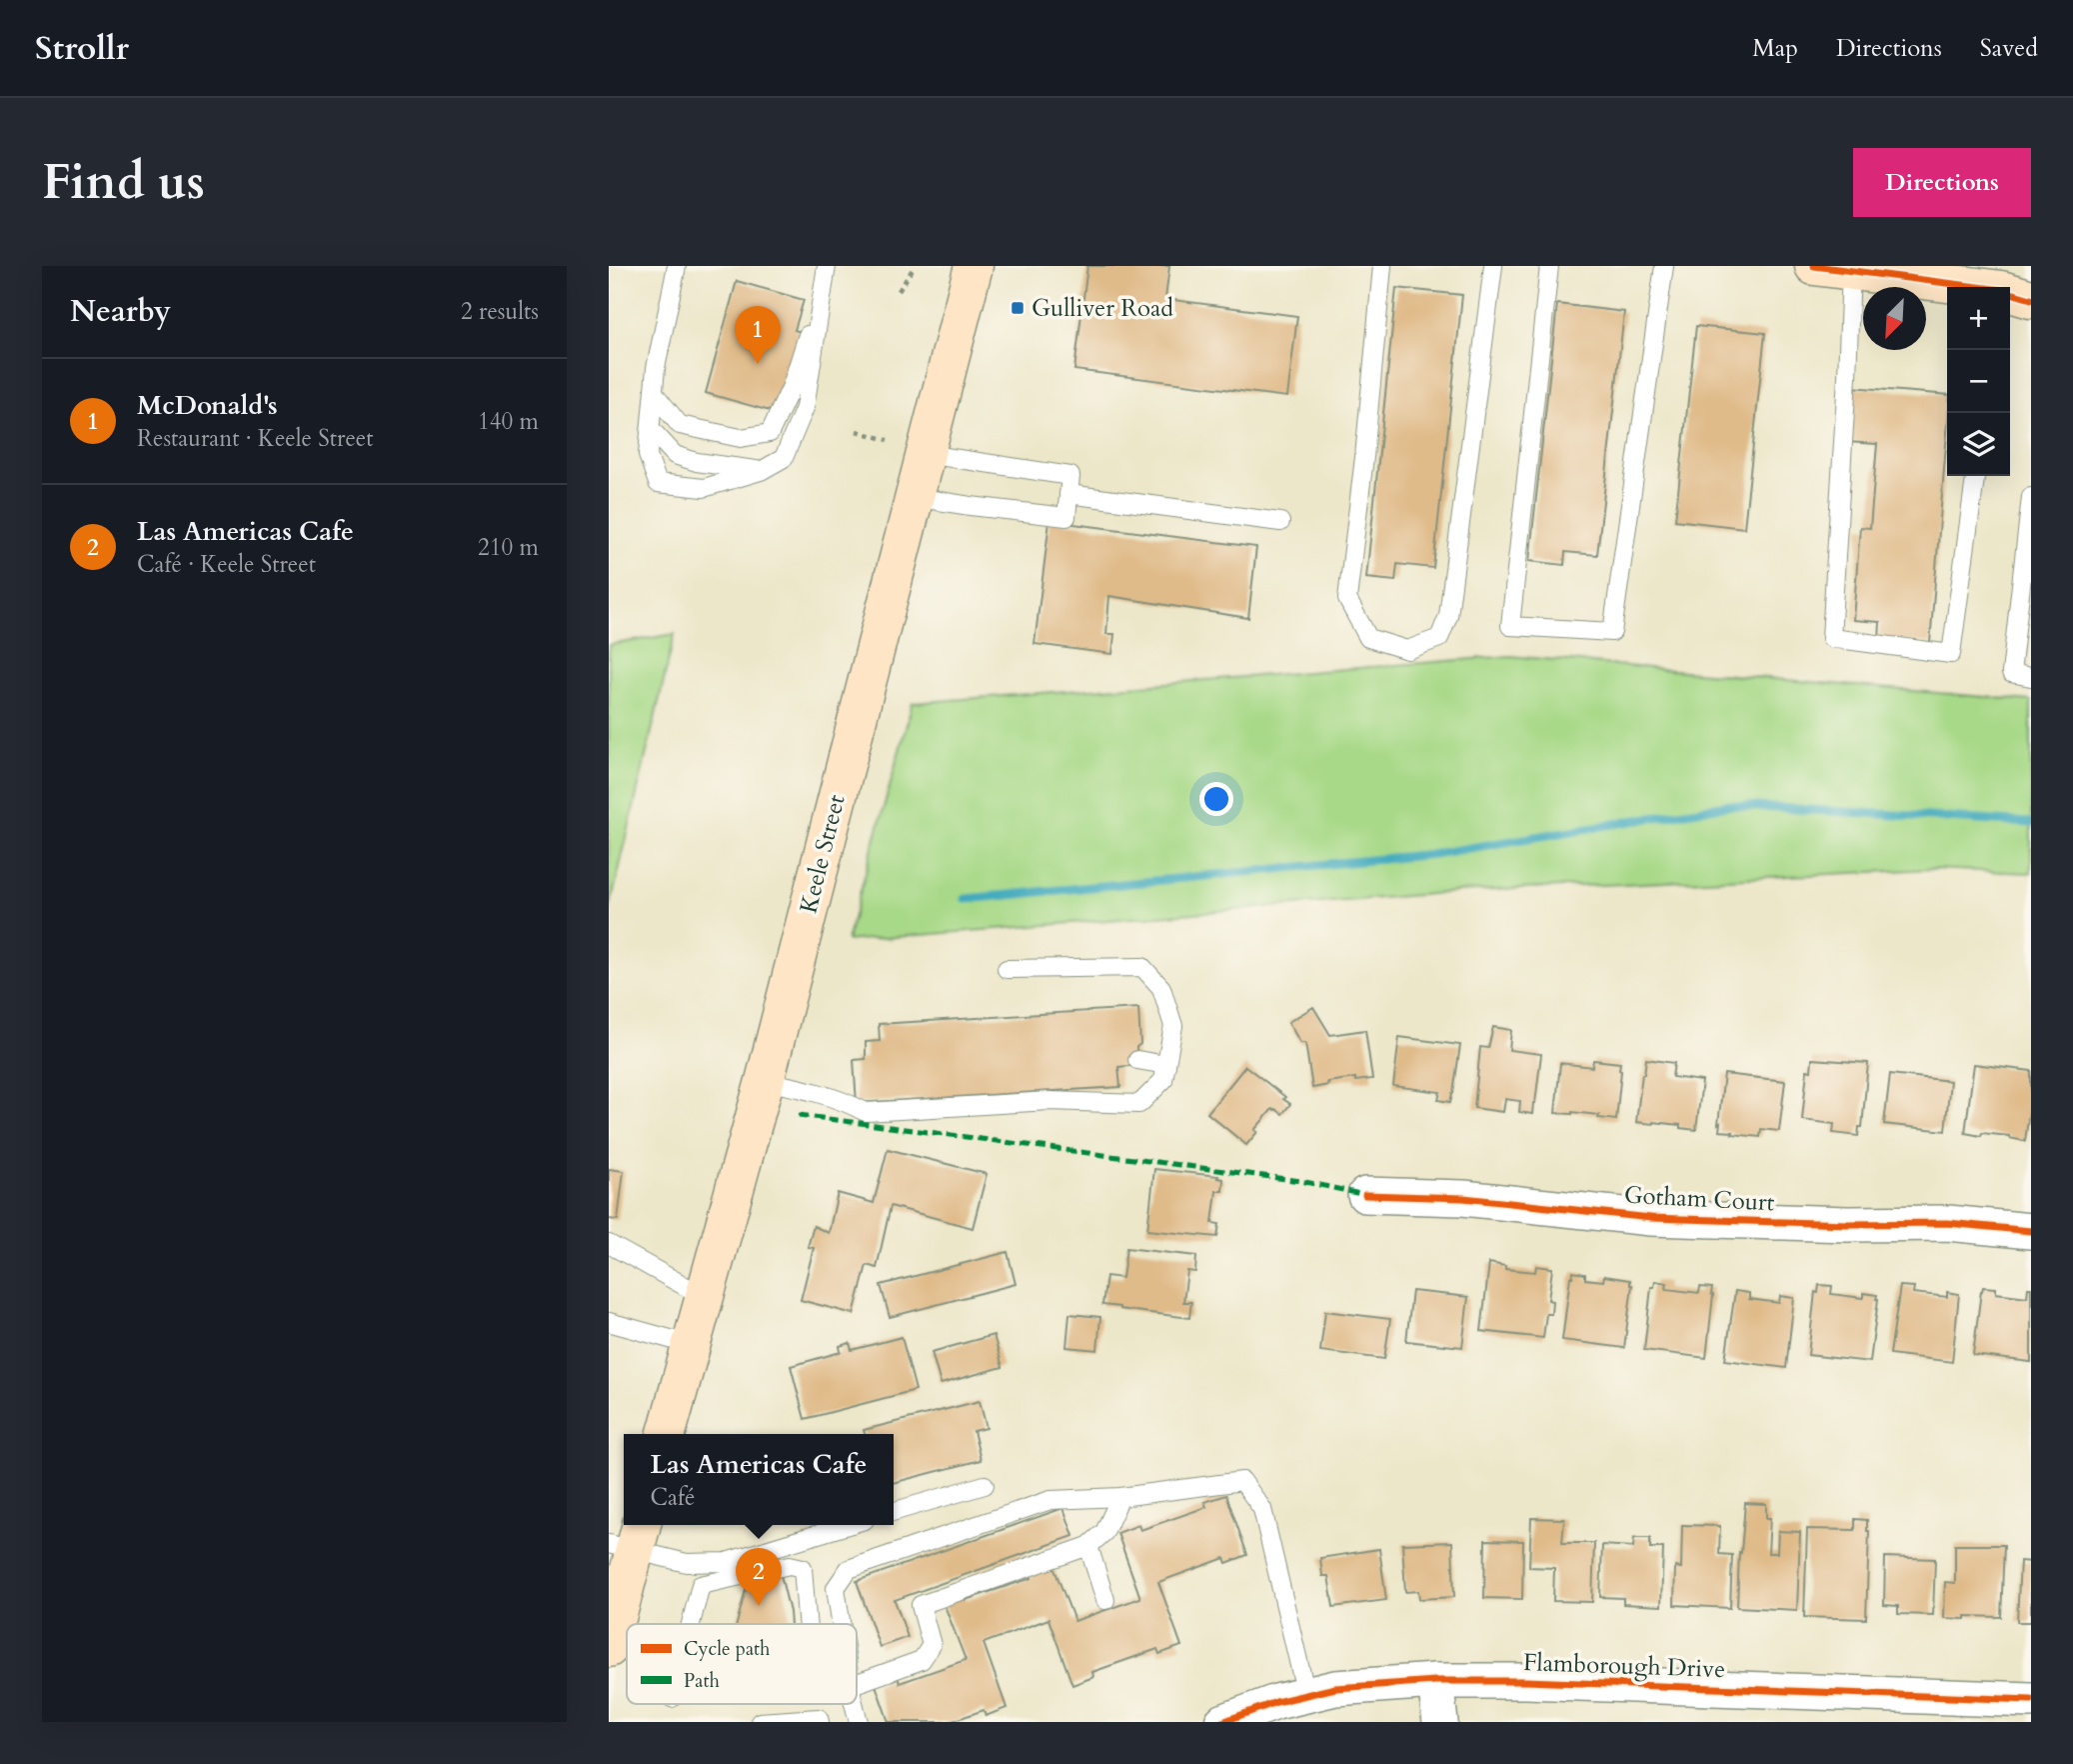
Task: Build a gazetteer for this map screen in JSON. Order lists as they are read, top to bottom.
{
  "streets": {
    "main road": ["Keele Street"],
    "street": ["Gotham Court", "Flamborough Drive"]
  },
  "places": {
    "transit": ["Gulliver Road"]
  },
  "legend": ["Cycle path", "Path"],
  "north": "bottom left",
  "page": {
    "header": "Strollr",
    "nav": ["Map", "Directions", "Saved"],
    "buttons": "Directions",
    "title": "Find us",
    "heading": ["Nearby", "2 results"],
    "map_buttons": ["+", "−"],
    "pins": ["1", "2"],
    "list": [
      {
        "mark": "1",
        "name": "McDonald's",
        "note": "Restaurant · Keele Street",
        "value": "140 m"
      },
      {
        "mark": "2",
        "name": "Las Americas Cafe",
        "note": "Café · Keele Street",
        "value": "210 m"
      }
    ],
    "popup": ["Las Americas Cafe", "Café"]
  }
}
